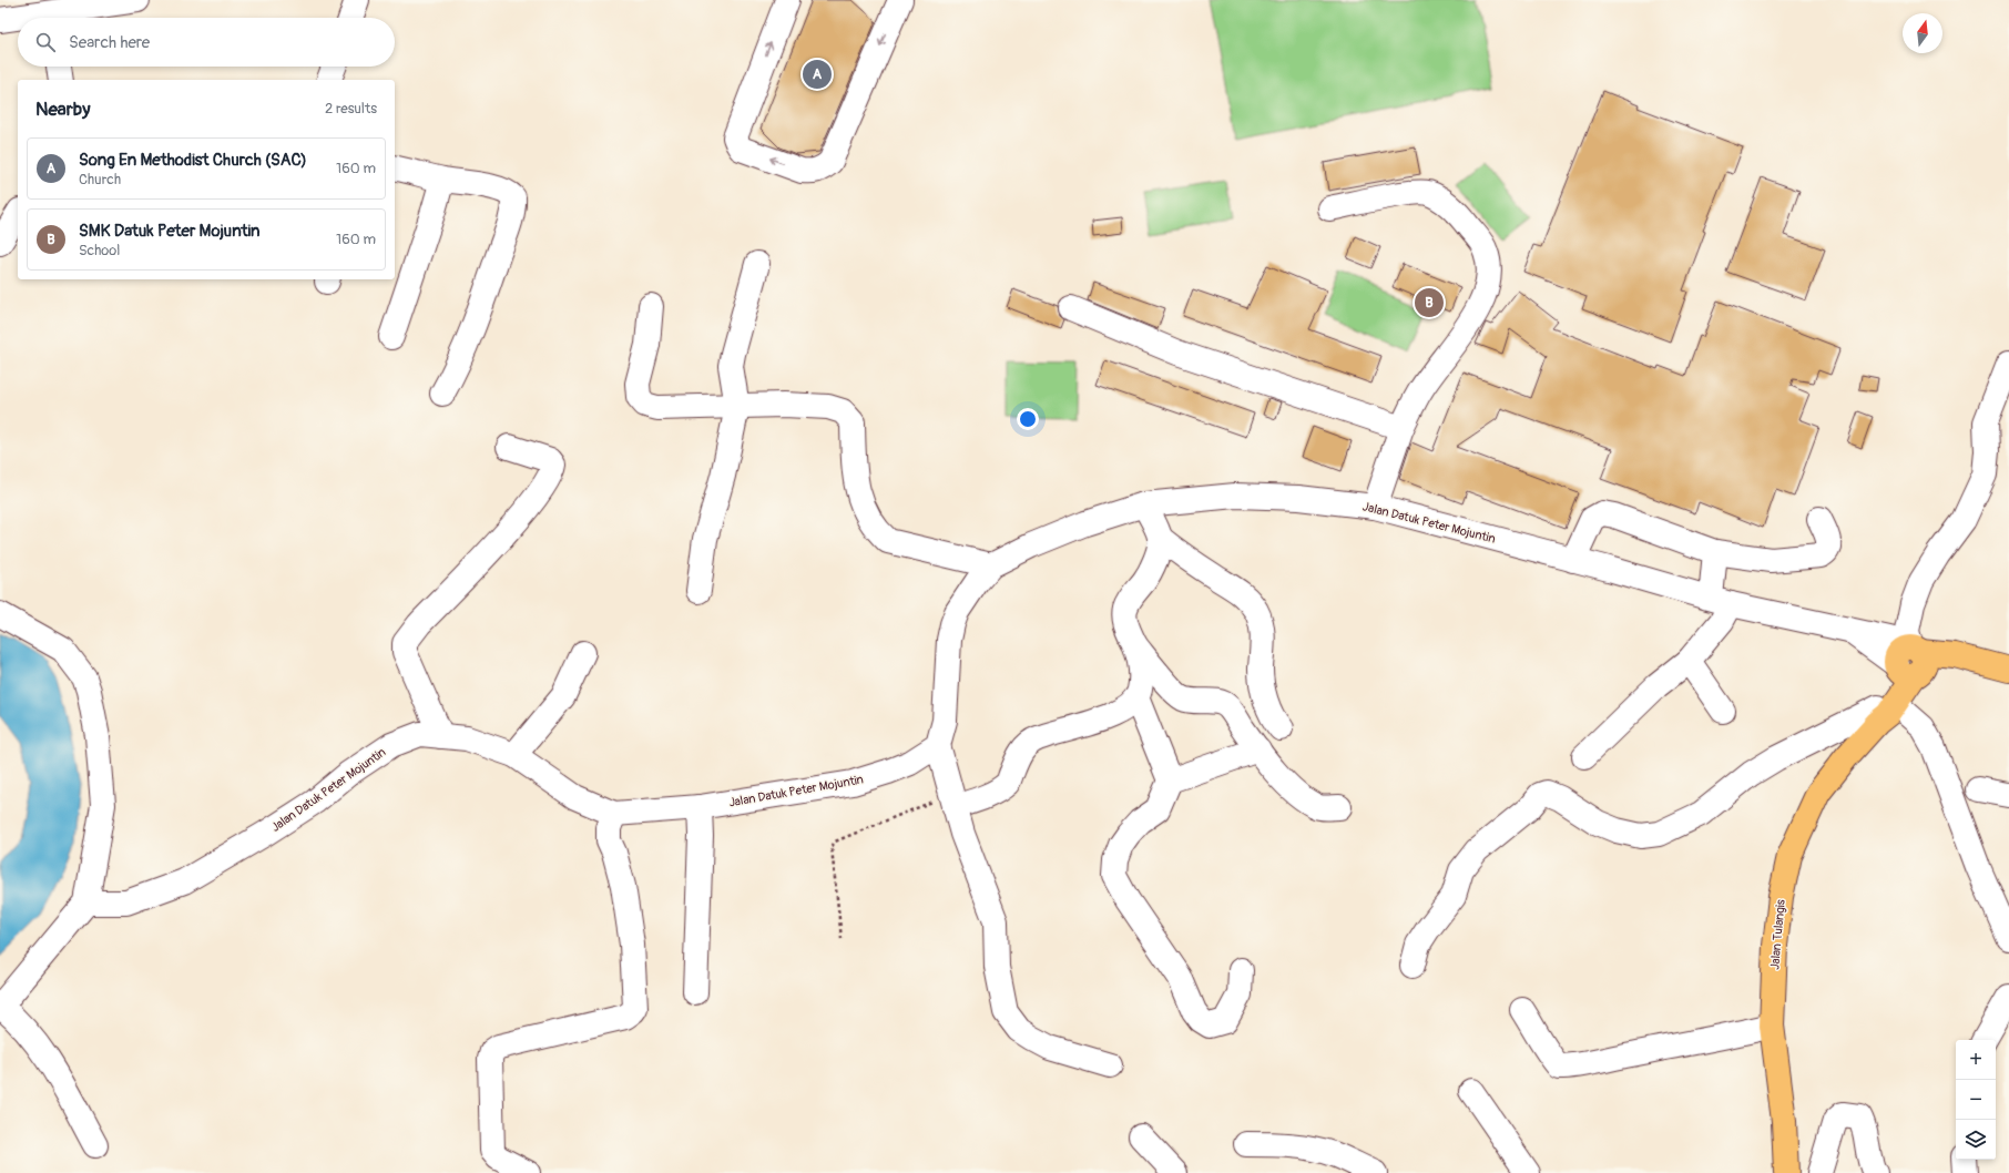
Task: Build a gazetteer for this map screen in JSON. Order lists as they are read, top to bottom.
{
  "streets": {
    "main road": ["Jalan Datuk Peter Mojuntin", "Jalan Tulangis"]
  },
  "crossings": [
    ["Jalan Datuk Peter Mojuntin", "Jalan Tulangis"]
  ],
  "north": "top",
  "page": {
    "search": "Search here",
    "pins": ["A", "B"],
    "heading": ["Nearby", "2 results"],
    "list": [
      {
        "mark": "A",
        "name": "Song En Methodist Church (SAC)",
        "note": "Church",
        "value": "160 m"
      },
      {
        "mark": "B",
        "name": "SMK Datuk Peter Mojuntin",
        "note": "School",
        "value": "160 m"
      }
    ],
    "map_buttons": ["+", "−"]
  }
}
